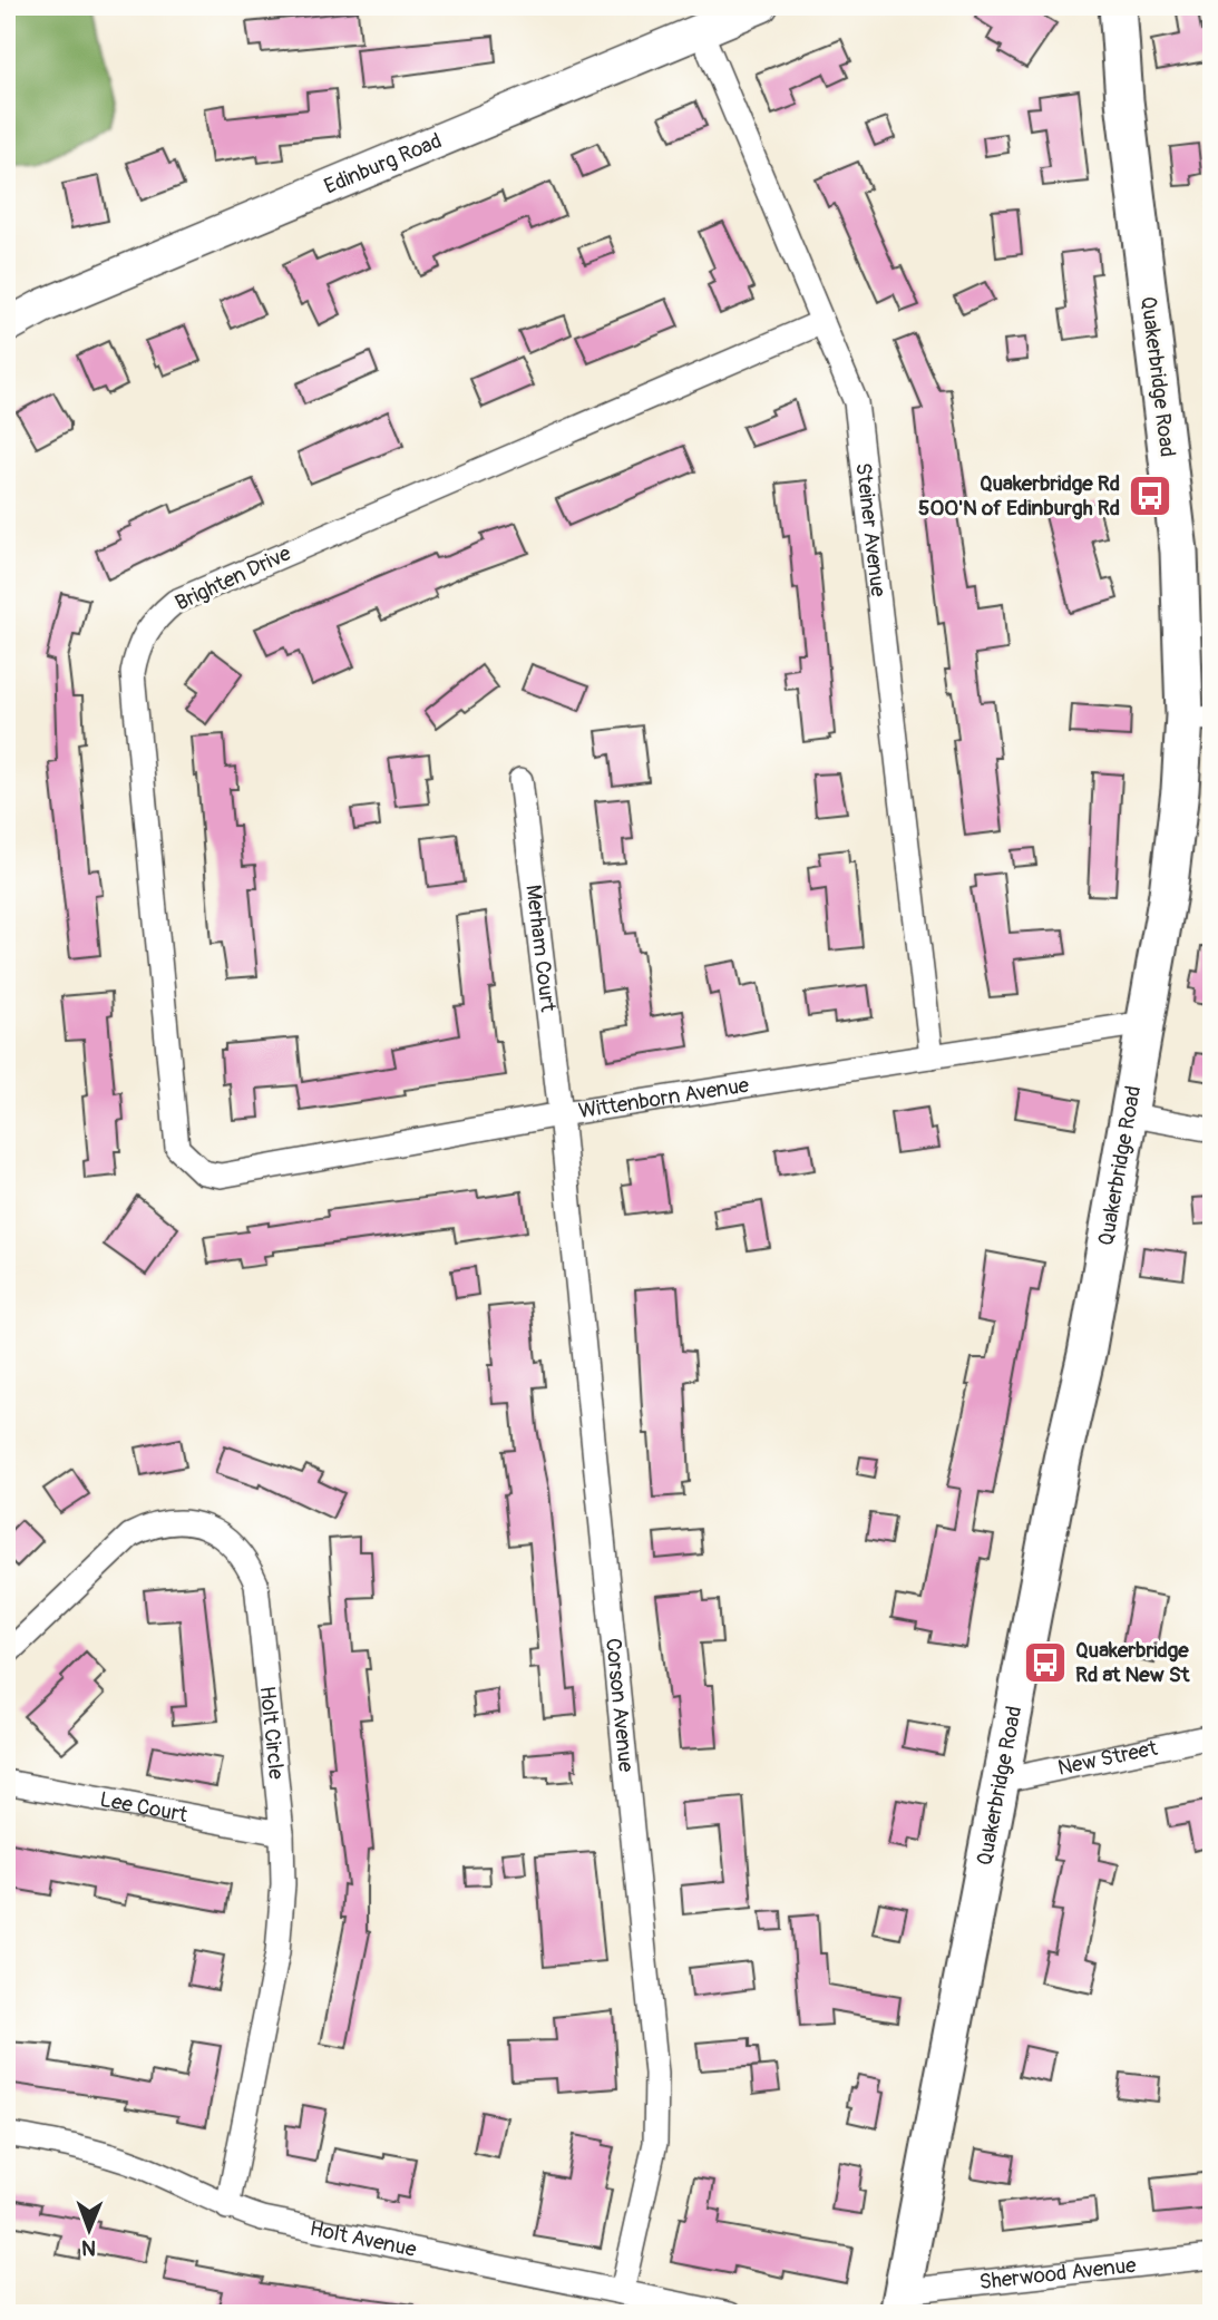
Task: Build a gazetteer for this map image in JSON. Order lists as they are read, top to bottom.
{
  "streets": {
    "main road": ["Edinburg Road", "Quakerbridge Road"],
    "street": [
      "Steiner Avenue",
      "Brighten Drive",
      "Merham Court",
      "Wittenborn Avenue",
      "Corson Avenue",
      "Holt Circle",
      "New Street",
      "Lee Court",
      "Holt Avenue",
      "Sherwood Avenue"
    ]
  },
  "crossings": [
    ["Edinburg Road", "Steiner Avenue"],
    ["Quakerbridge Road", "Wittenborn Avenue"],
    ["Quakerbridge Road", "New Street"],
    ["Quakerbridge Road", "Sherwood Avenue"],
    ["Steiner Avenue", "Brighten Drive"],
    ["Steiner Avenue", "Wittenborn Avenue"],
    ["Brighten Drive", "Wittenborn Avenue"],
    ["Merham Court", "Wittenborn Avenue"],
    ["Merham Court", "Corson Avenue"],
    ["Wittenborn Avenue", "Corson Avenue"],
    ["Corson Avenue", "Holt Avenue"],
    ["Holt Circle", "Lee Court"],
    ["Holt Circle", "Holt Avenue"]
  ],
  "places": {
    "bus stop": ["Quakerbridge Rd 500'N of Edinburgh Rd", "Quakerbridge Rd at New St"]
  },
  "north": "bottom"
}
